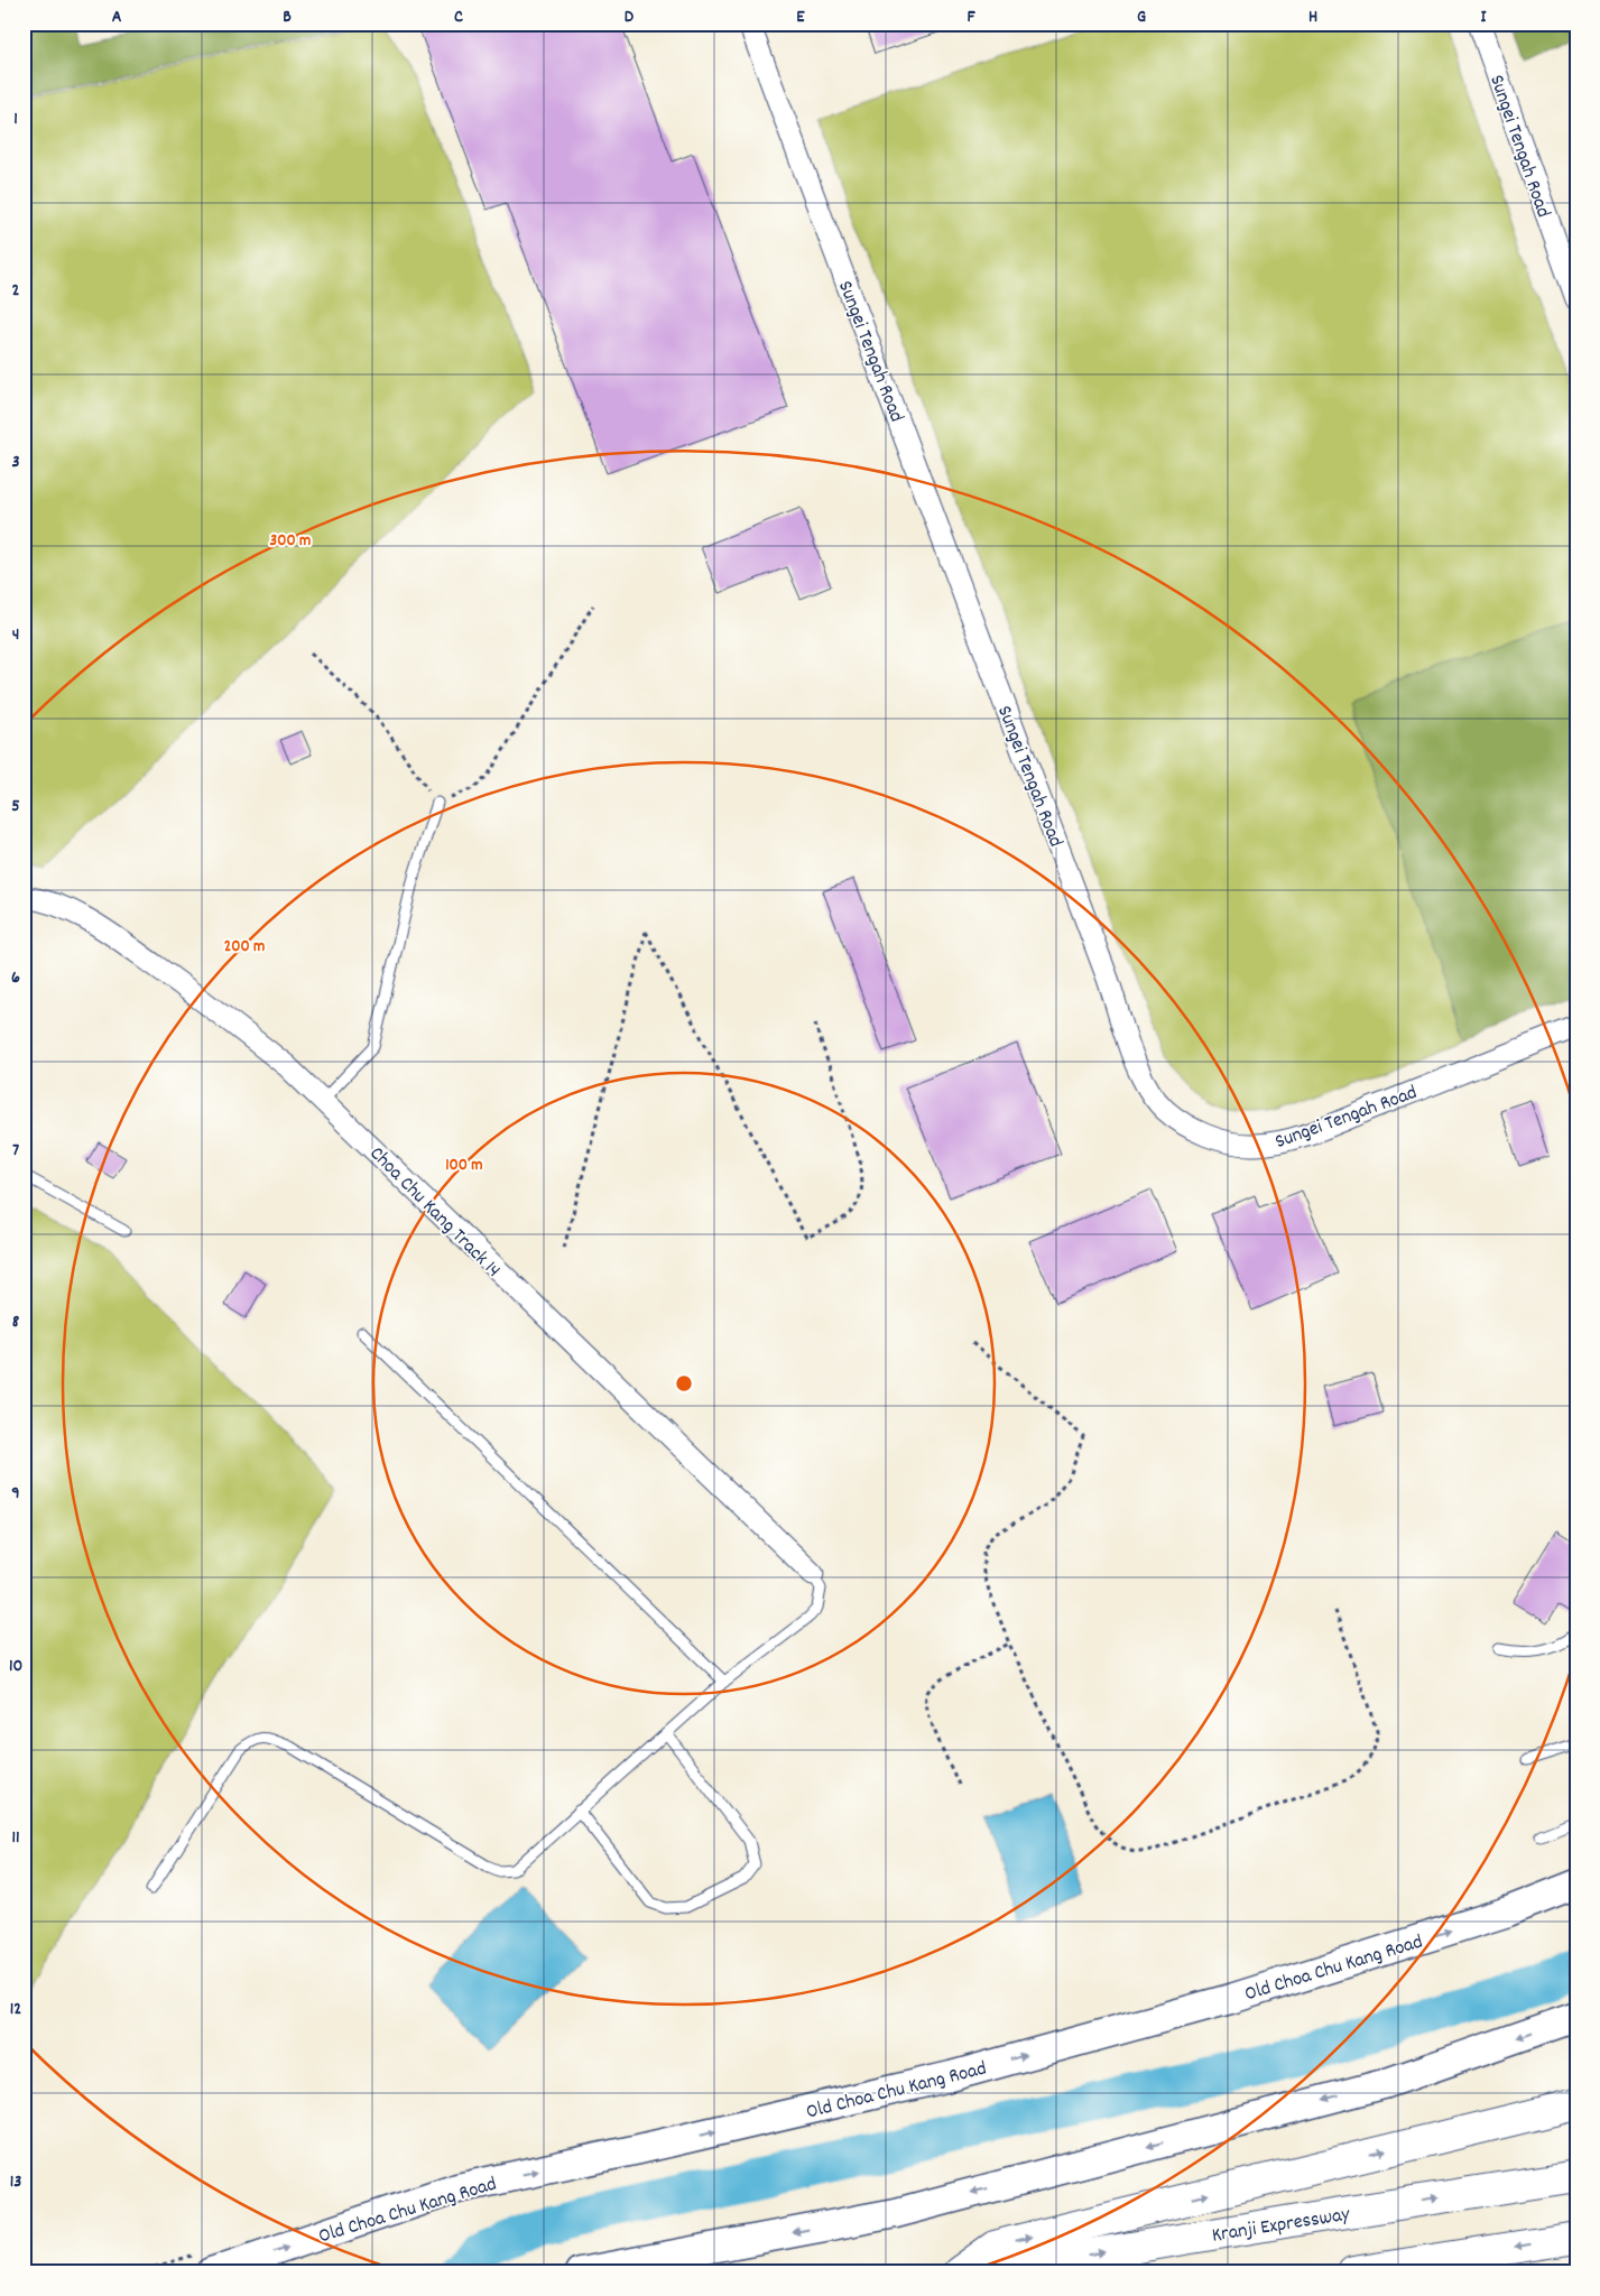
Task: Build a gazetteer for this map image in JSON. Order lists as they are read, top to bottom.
{
  "streets": {
    "highway": ["Kranji Expressway"],
    "main road": ["Old Choa Chu Kang Road"],
    "street": ["Sungei Tengah Road", "Choa Chu Kang Track 14"]
  },
  "grid": {
    "columns": [
      "A",
      "B",
      "C",
      "D",
      "E",
      "F",
      "G",
      "H",
      "I"
    ],
    "rows": [
      "1",
      "2",
      "3",
      "4",
      "5",
      "6",
      "7",
      "8",
      "9",
      "10",
      "11",
      "12",
      "13"
    ]
  },
  "rings": ["300 m", "200 m", "100 m"]
}
